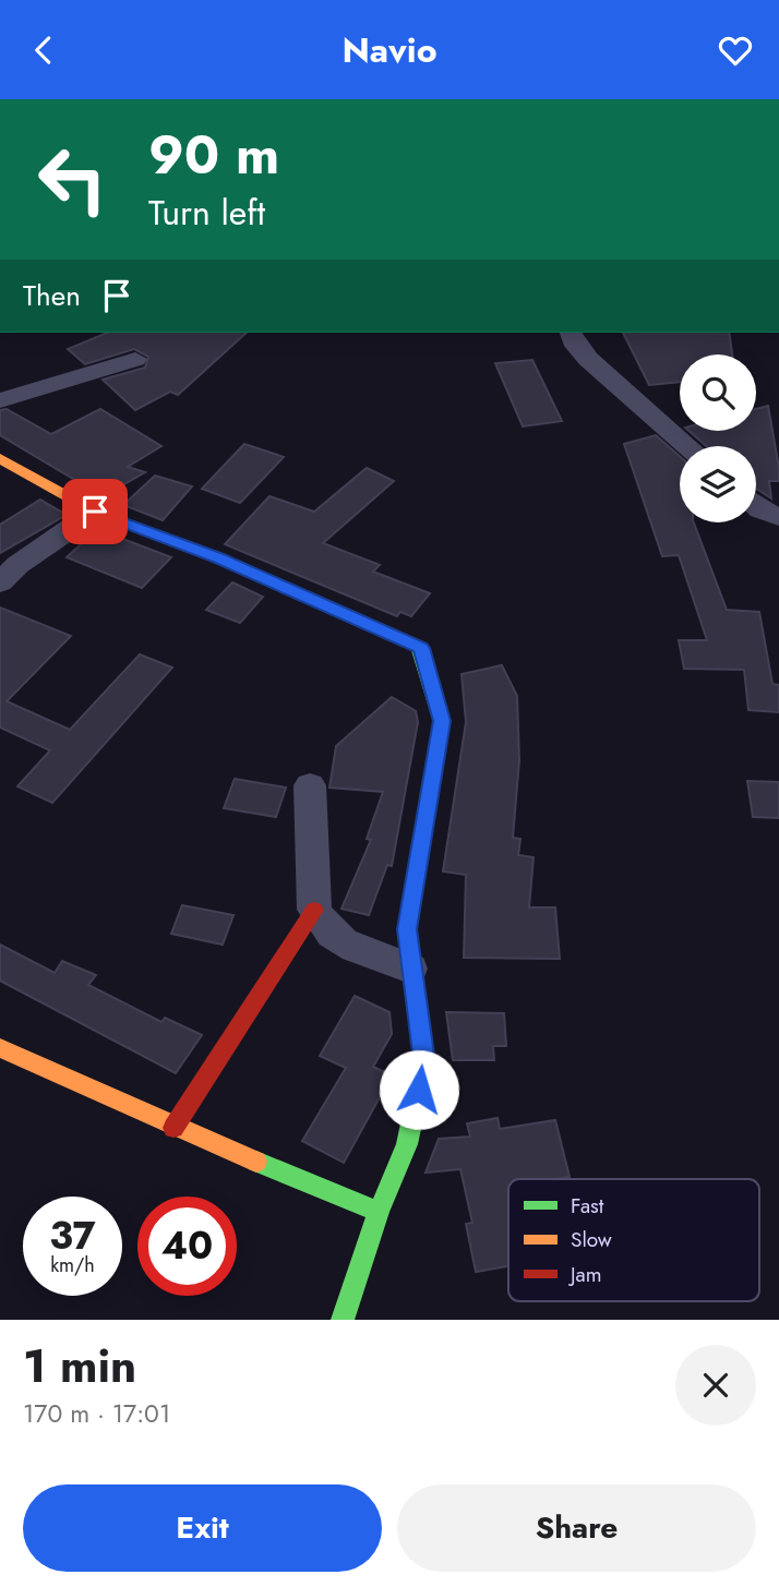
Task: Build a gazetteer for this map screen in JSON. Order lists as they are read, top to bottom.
{
  "legend": ["Fast", "Slow", "Jam"],
  "page": {
    "header": "Navio",
    "turn": ["90 m", "Turn left"],
    "then": "Then",
    "speed": "37 km/h",
    "limit": "40",
    "heading": ["1 min", "170 m · 17:01"],
    "buttons": ["Exit", "Share"]
  }
}
